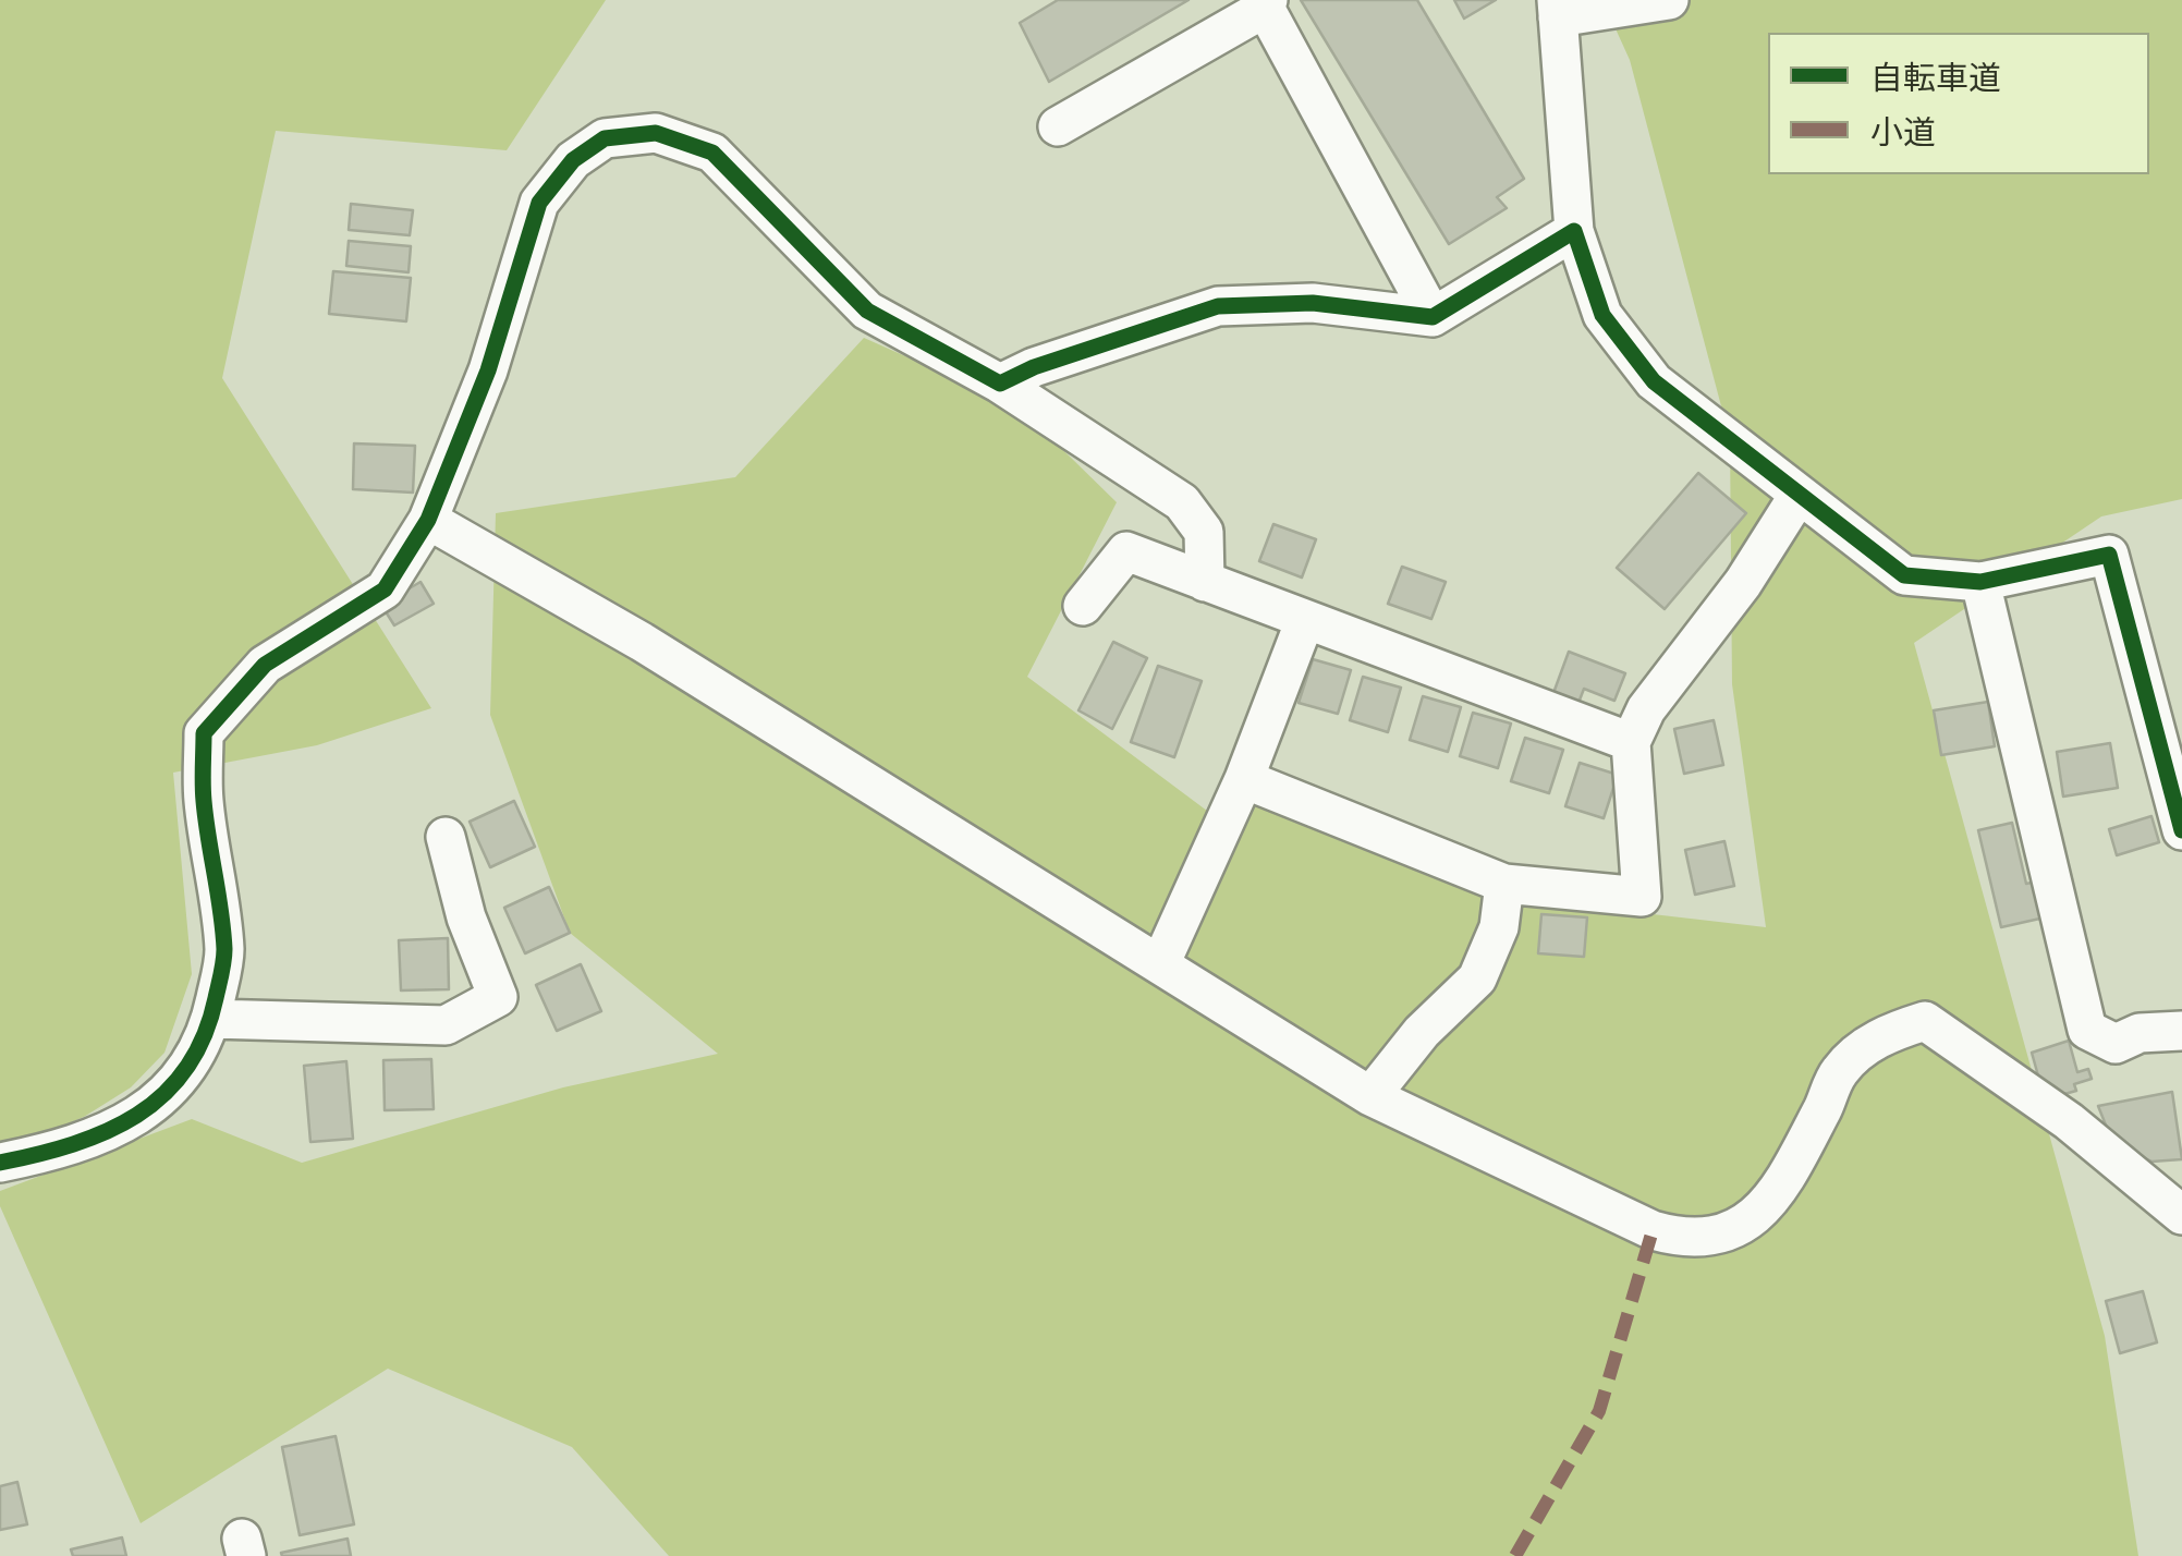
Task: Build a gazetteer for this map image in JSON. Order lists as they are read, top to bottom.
{
  "legend": ["自転車道", "小道"]
}
